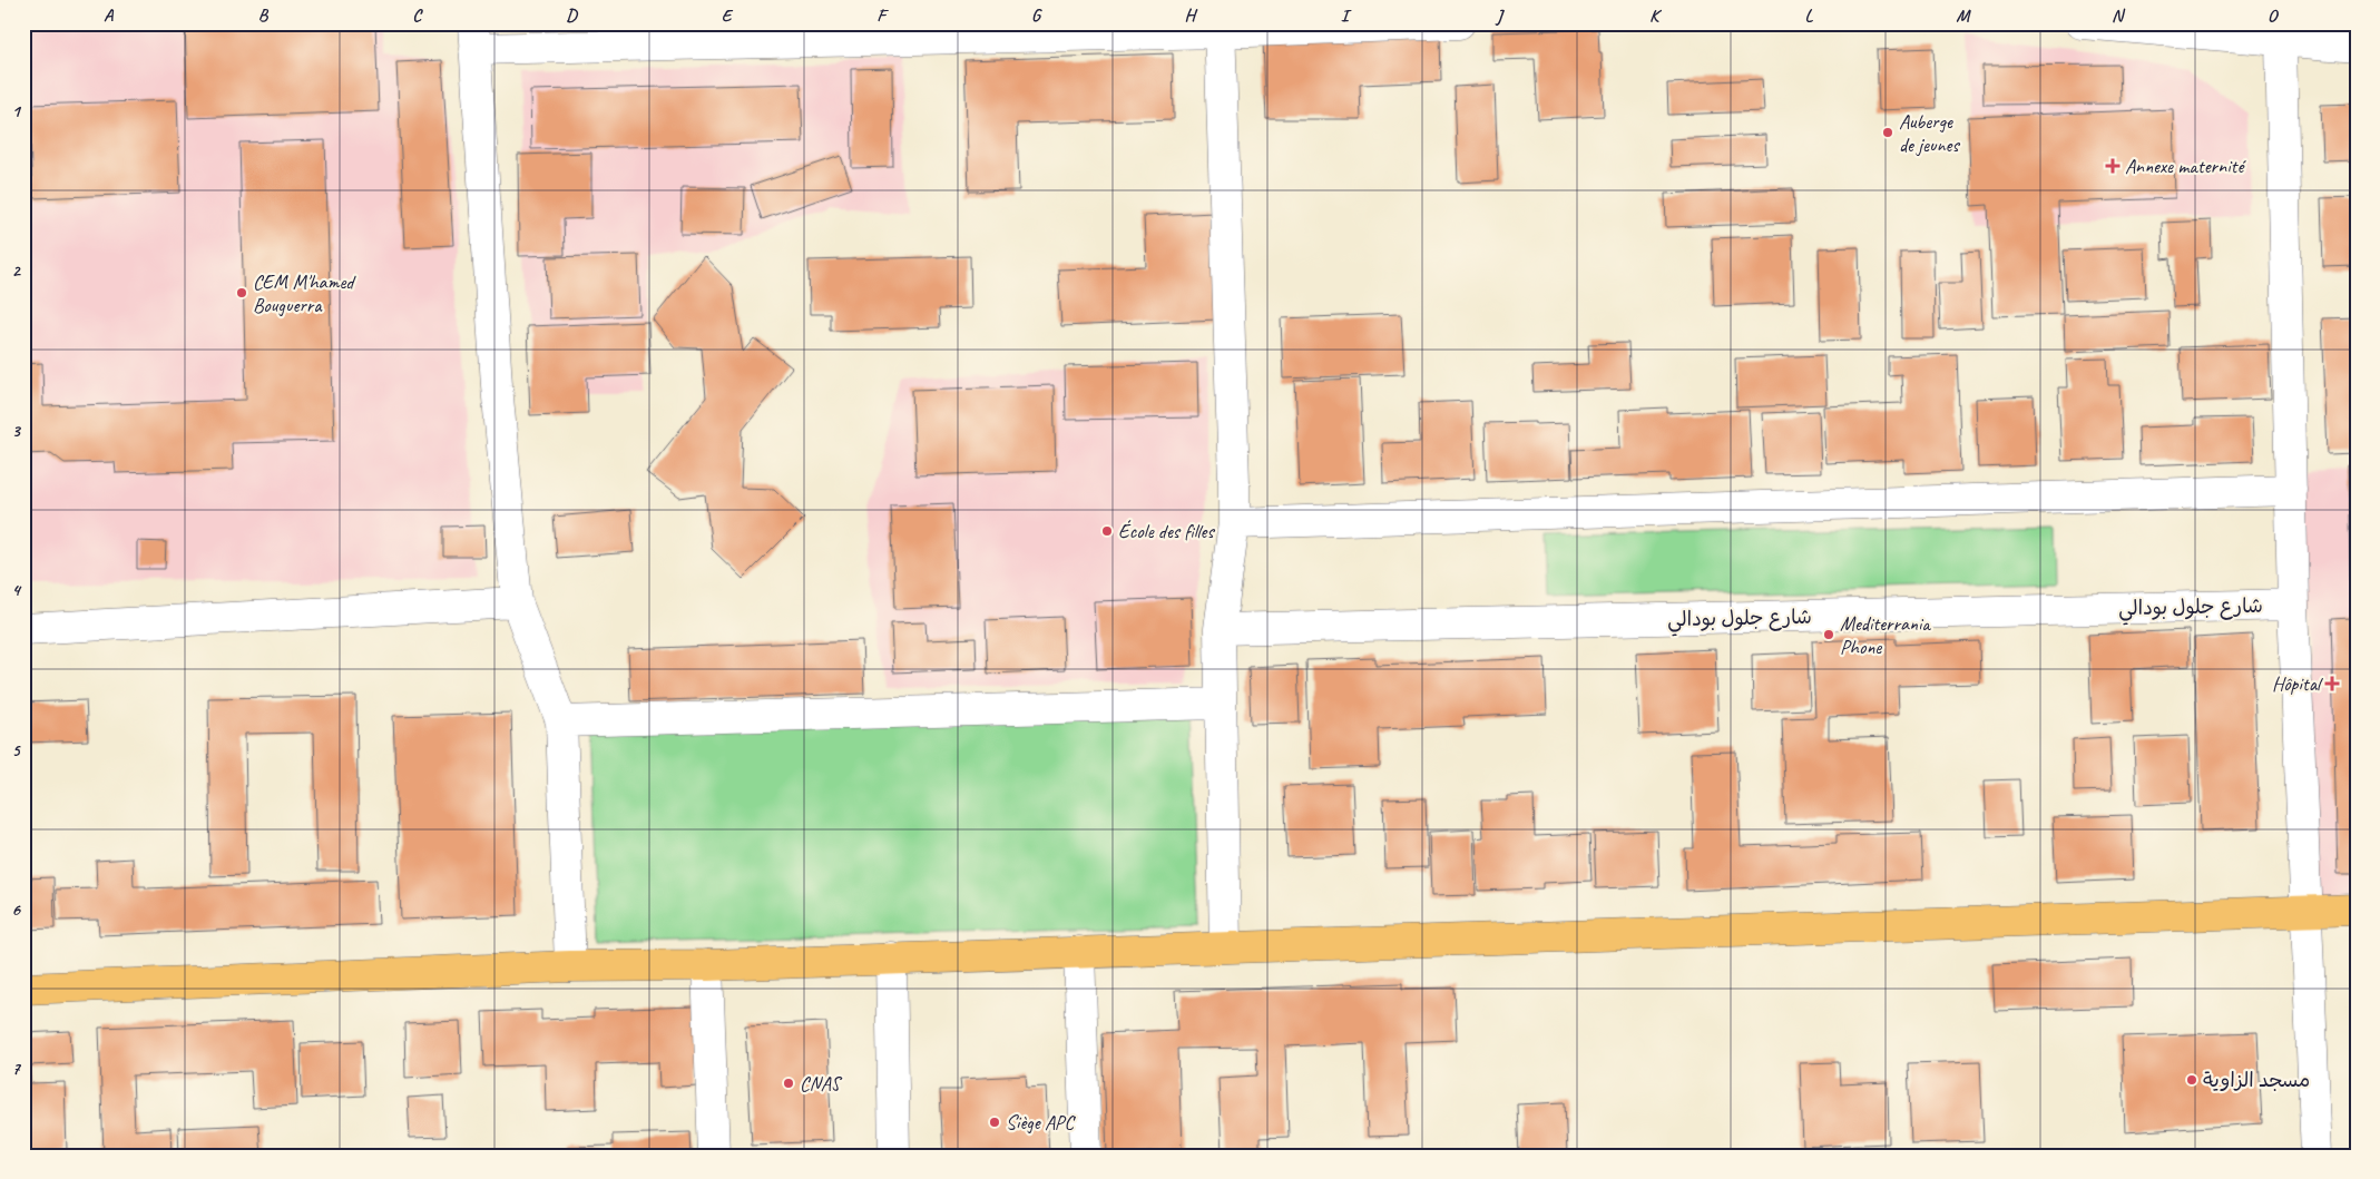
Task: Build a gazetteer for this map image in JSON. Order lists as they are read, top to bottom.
{
  "streets": {
    "street": ["شارع جلول بودالي"]
  },
  "places": {
    "other": [
      "Auberge de jeunes",
      "CEM M'hamed Bouguerra",
      "École des filles",
      "Mediterrania Phone",
      "مسجد الزاوية",
      "CNAS",
      "Siège APC"
    ],
    "health": ["Annexe maternité", "Hôpital"]
  },
  "grid": {
    "columns": [
      "A",
      "B",
      "C",
      "D",
      "E",
      "F",
      "G",
      "H",
      "I",
      "J",
      "K",
      "L",
      "M",
      "N",
      "O"
    ],
    "rows": [
      "1",
      "2",
      "3",
      "4",
      "5",
      "6",
      "7"
    ]
  }
}
